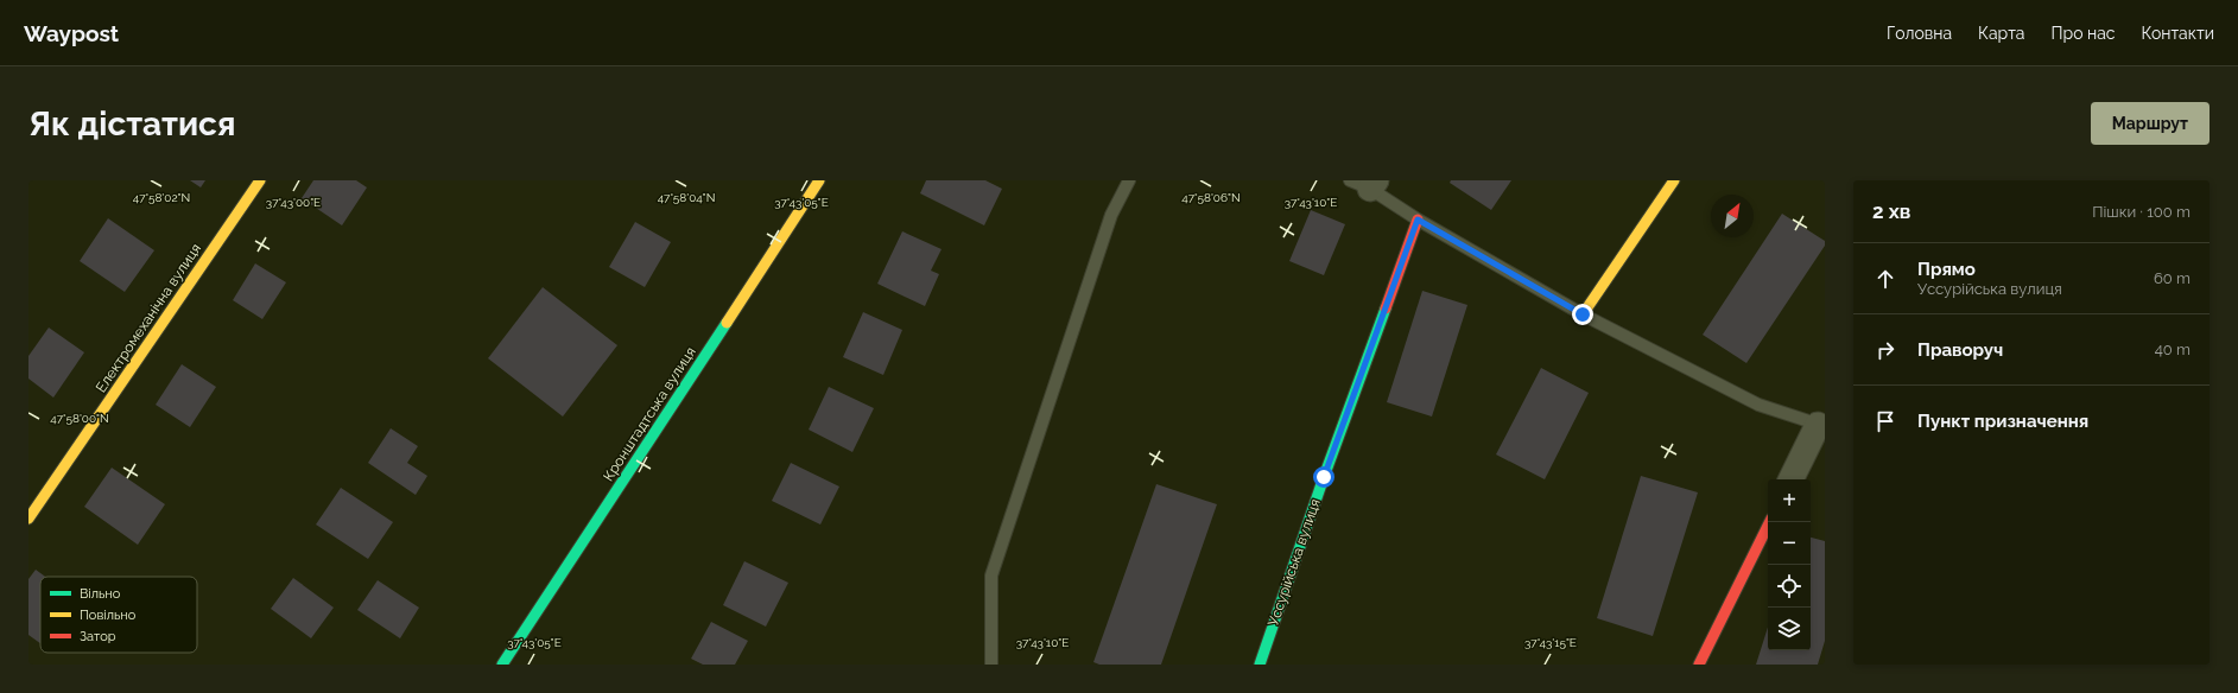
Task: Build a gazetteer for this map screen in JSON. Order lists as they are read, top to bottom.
{
  "streets": {
    "street": ["Електромеханічна вулиця", "Кронштадтська вулиця", "Уссурійська вулиця"]
  },
  "legend": ["Вільно", "Повільно", "Затор"],
  "north": "top right",
  "page": {
    "header": "Waypost",
    "nav": [
      "Головна",
      "Карта",
      "Про нас",
      "Контакти"
    ],
    "buttons": "Маршрут",
    "title": "Як дістатися",
    "heading": ["2 хв", "Пішки · 100 m"],
    "list": [
      ["Прямо", "Уссурійська вулиця", "60 m"],
      ["Праворуч", "40 m"],
      "Пункт призначення"
    ],
    "map_buttons": ["+", "−"]
  },
  "coordinates": [
    "47°58'04\"N",
    "47°58'02\"N",
    "47°58'06\"N",
    "37°43'00\"E",
    "37°43'05\"E",
    "37°43'10\"E",
    "47°58'00\"N",
    "37°43'15\"E"
  ]
}
